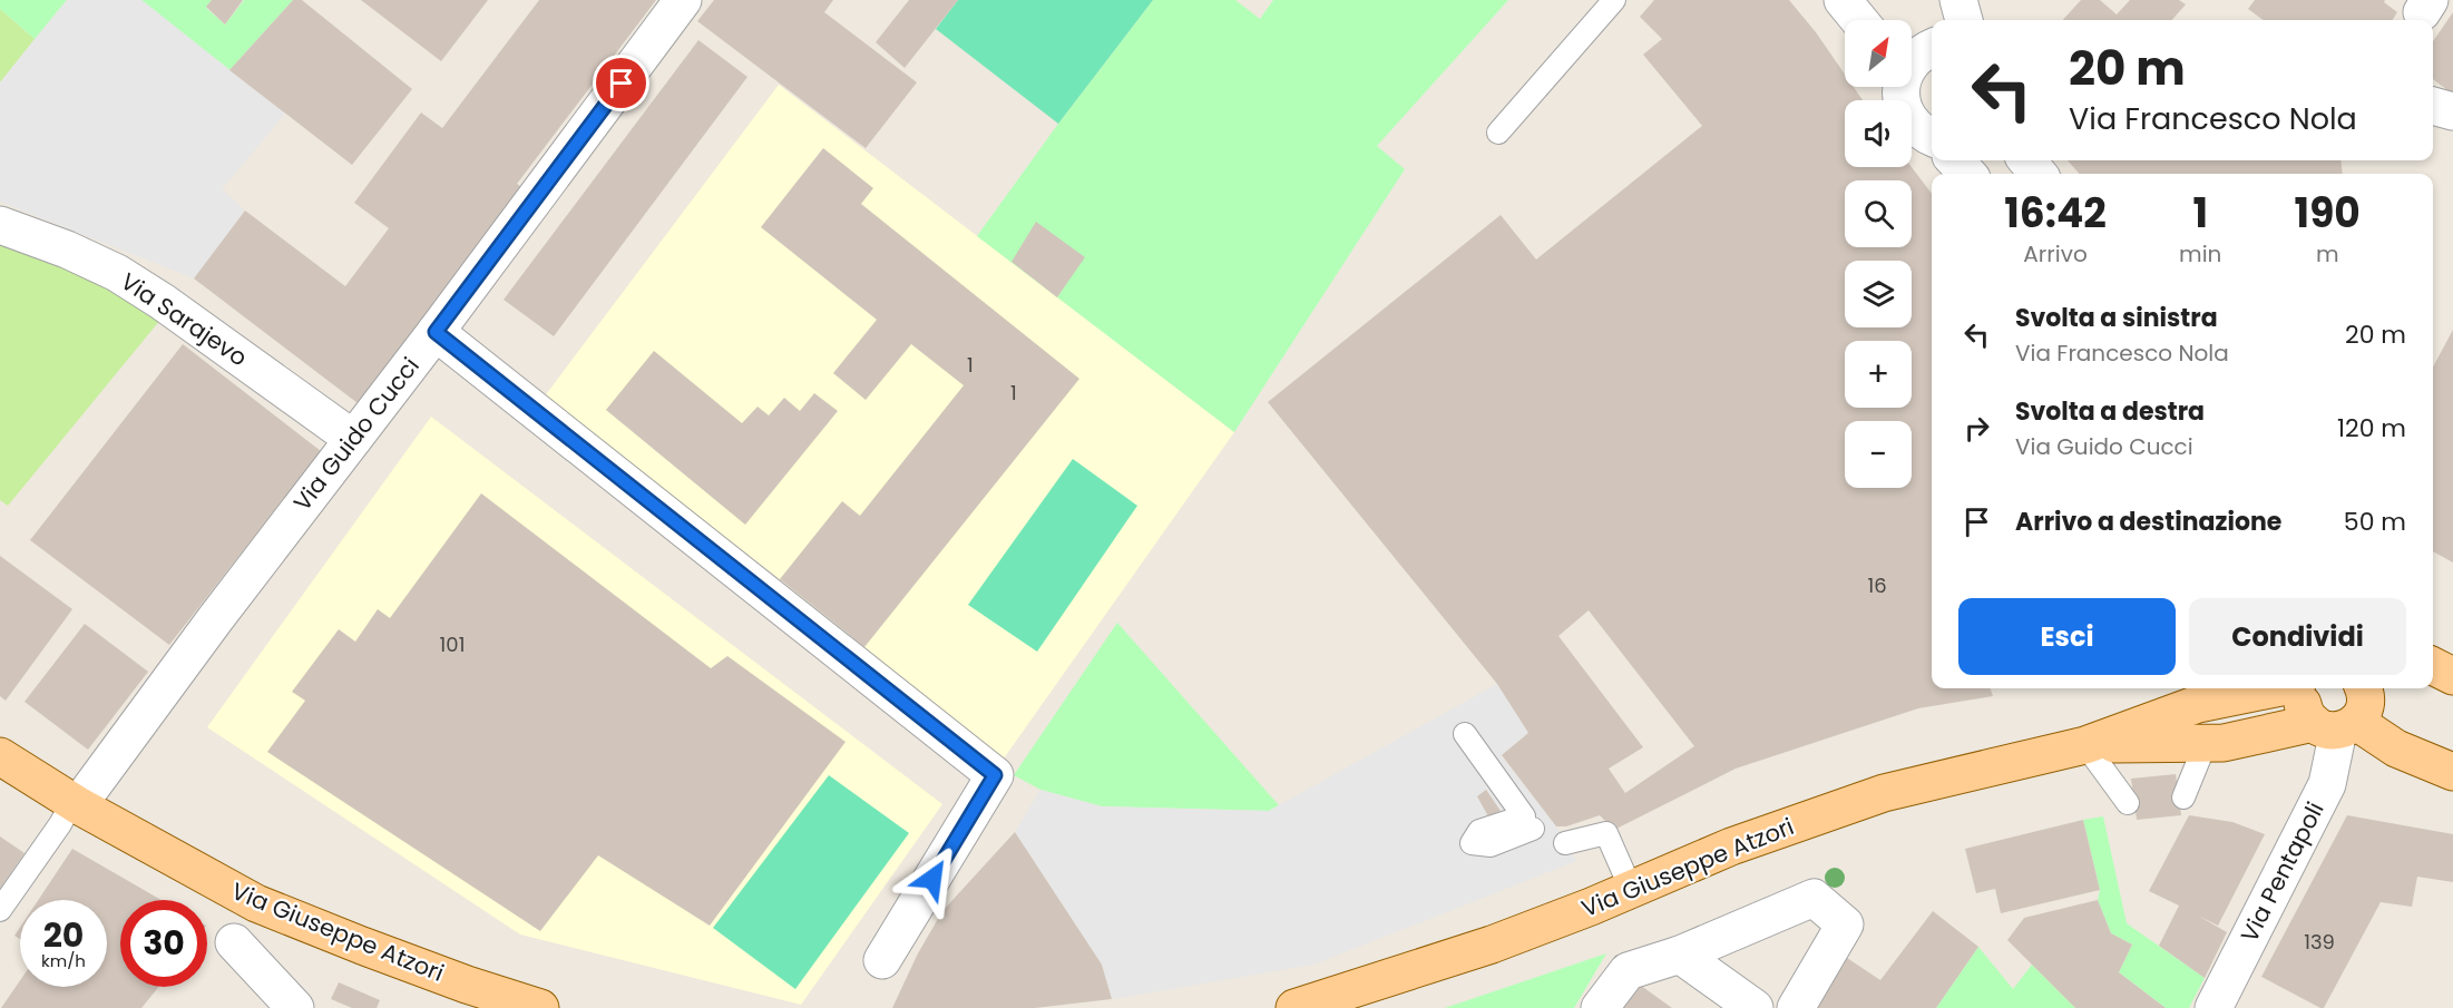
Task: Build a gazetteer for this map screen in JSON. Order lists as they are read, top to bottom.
{
  "streets": {
    "main road": ["Via Giuseppe Atzori"],
    "street": ["Via Sarajevo", "Via Guido Cucci", "Via Pentapoli"]
  },
  "crossings": [
    ["Via Sarajevo", "Via Guido Cucci"],
    ["Via Guido Cucci", "Via Giuseppe Atzori"],
    ["Via Giuseppe Atzori", "Via Pentapoli"]
  ],
  "house_numbers": [
    "1",
    "1",
    "16",
    "101",
    "139"
  ],
  "north": "top right",
  "page": {
    "map_buttons": ["+", "−"],
    "turn": ["20 m", "Via Francesco Nola"],
    "eta": [
      "16:42",
      "Arrivo",
      "1",
      "min",
      "190",
      "m"
    ],
    "list": [
      {
        "name": "Svolta a sinistra",
        "note": "Via Francesco Nola",
        "value": "20 m"
      },
      {
        "name": "Svolta a destra",
        "note": "Via Guido Cucci",
        "value": "120 m"
      },
      {
        "name": "Arrivo a destinazione",
        "value": "50 m"
      }
    ],
    "buttons": ["Esci", "Condividi"],
    "speed": "20 km/h",
    "limit": "30"
  }
}
